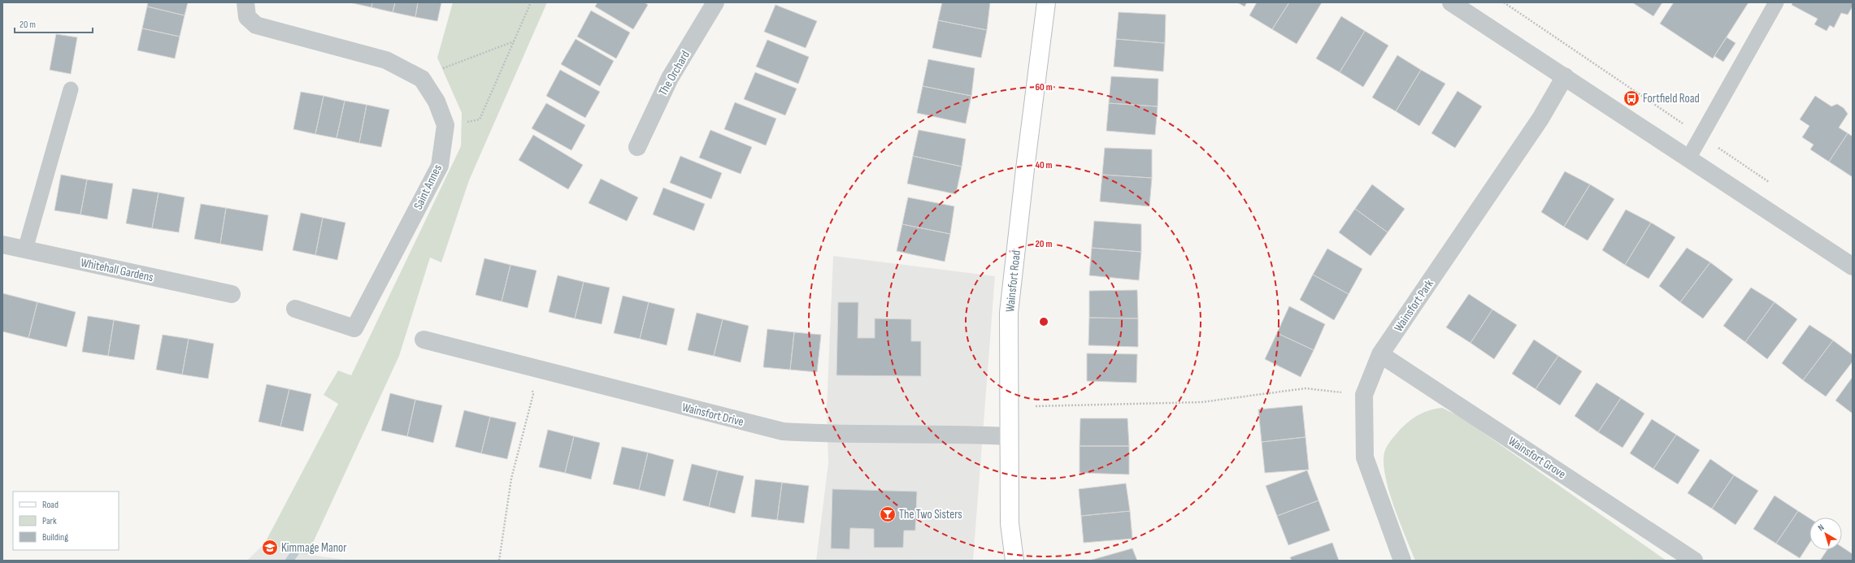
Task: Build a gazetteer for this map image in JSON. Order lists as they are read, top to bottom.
{
  "streets": {
    "main road": ["Wainsfort Road"],
    "street": [
      "The Orchard",
      "Saint Annes",
      "Whitehall Gardens",
      "Wainsfort Park",
      "Wainsfort Drive",
      "Wainsfort Grove"
    ]
  },
  "crossings": [
    ["Wainsfort Road", "Wainsfort Drive"],
    ["Wainsfort Park", "Wainsfort Grove"]
  ],
  "places": {
    "bus stop": ["Fortfield Road"],
    "bar": ["The Two Sisters"],
    "school or university": ["Kimmage Manor"]
  },
  "legend": ["Road", "Park", "Building"],
  "scale_bar": "20 m",
  "north": "top left",
  "rings": ["60 m", "40 m", "20 m"]
}
